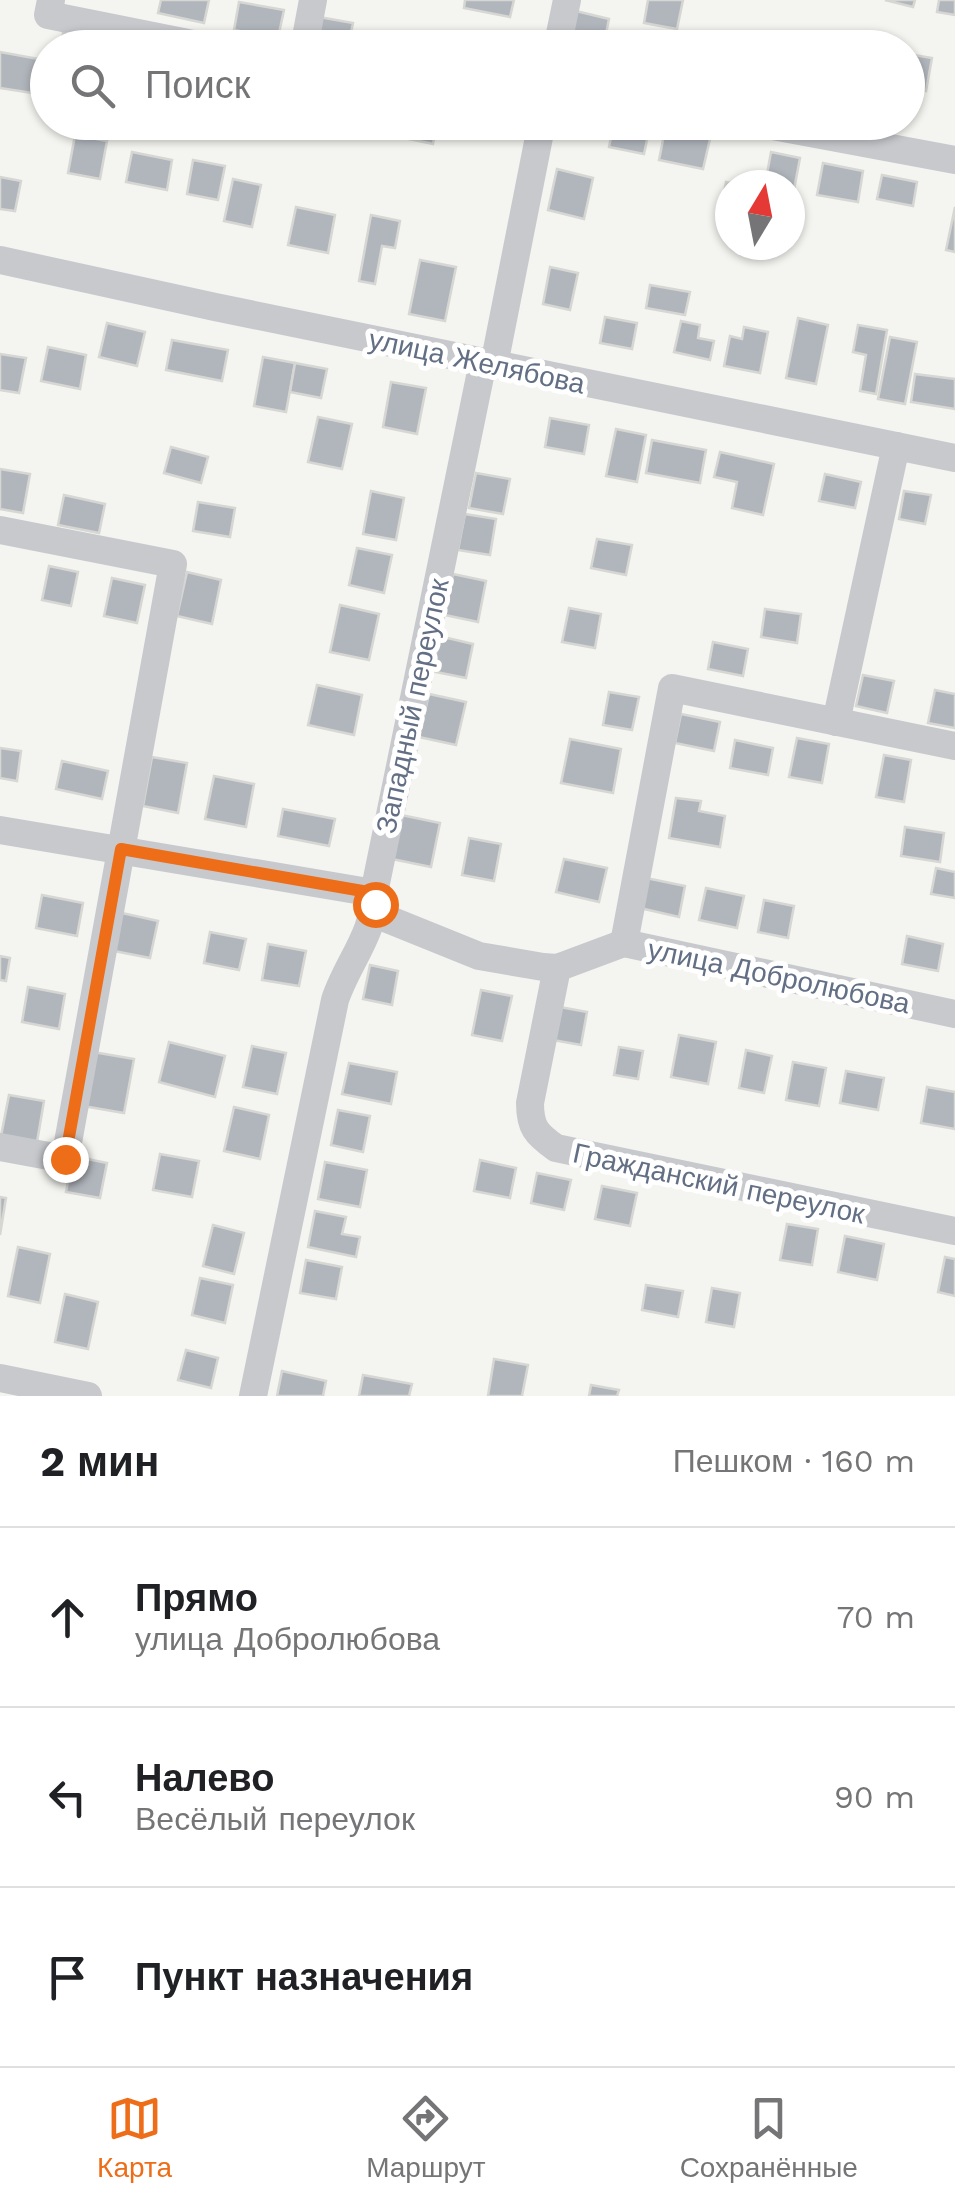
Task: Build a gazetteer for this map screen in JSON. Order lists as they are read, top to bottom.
{
  "streets": {
    "street": [
      "улица Желябова",
      "Западный переулок",
      "улица Добролюбова",
      "Гражданский переулок"
    ]
  },
  "crossings": [
    ["улица Желябова", "Западный переулок"],
    ["Западный переулок", "улица Добролюбова"],
    ["улица Добролюбова", "Гражданский переулок"]
  ],
  "north": "top",
  "page": {
    "search": "Поиск",
    "heading": ["2 мин", "Пешком · 160 m"],
    "list": [
      ["Прямо", "улица Добролюбова", "70 m"],
      ["Налево", "Весёлый переулок", "90 m"],
      "Пункт назначения"
    ],
    "nav": ["Карта", "Маршрут", "Сохранённые"]
  }
}
